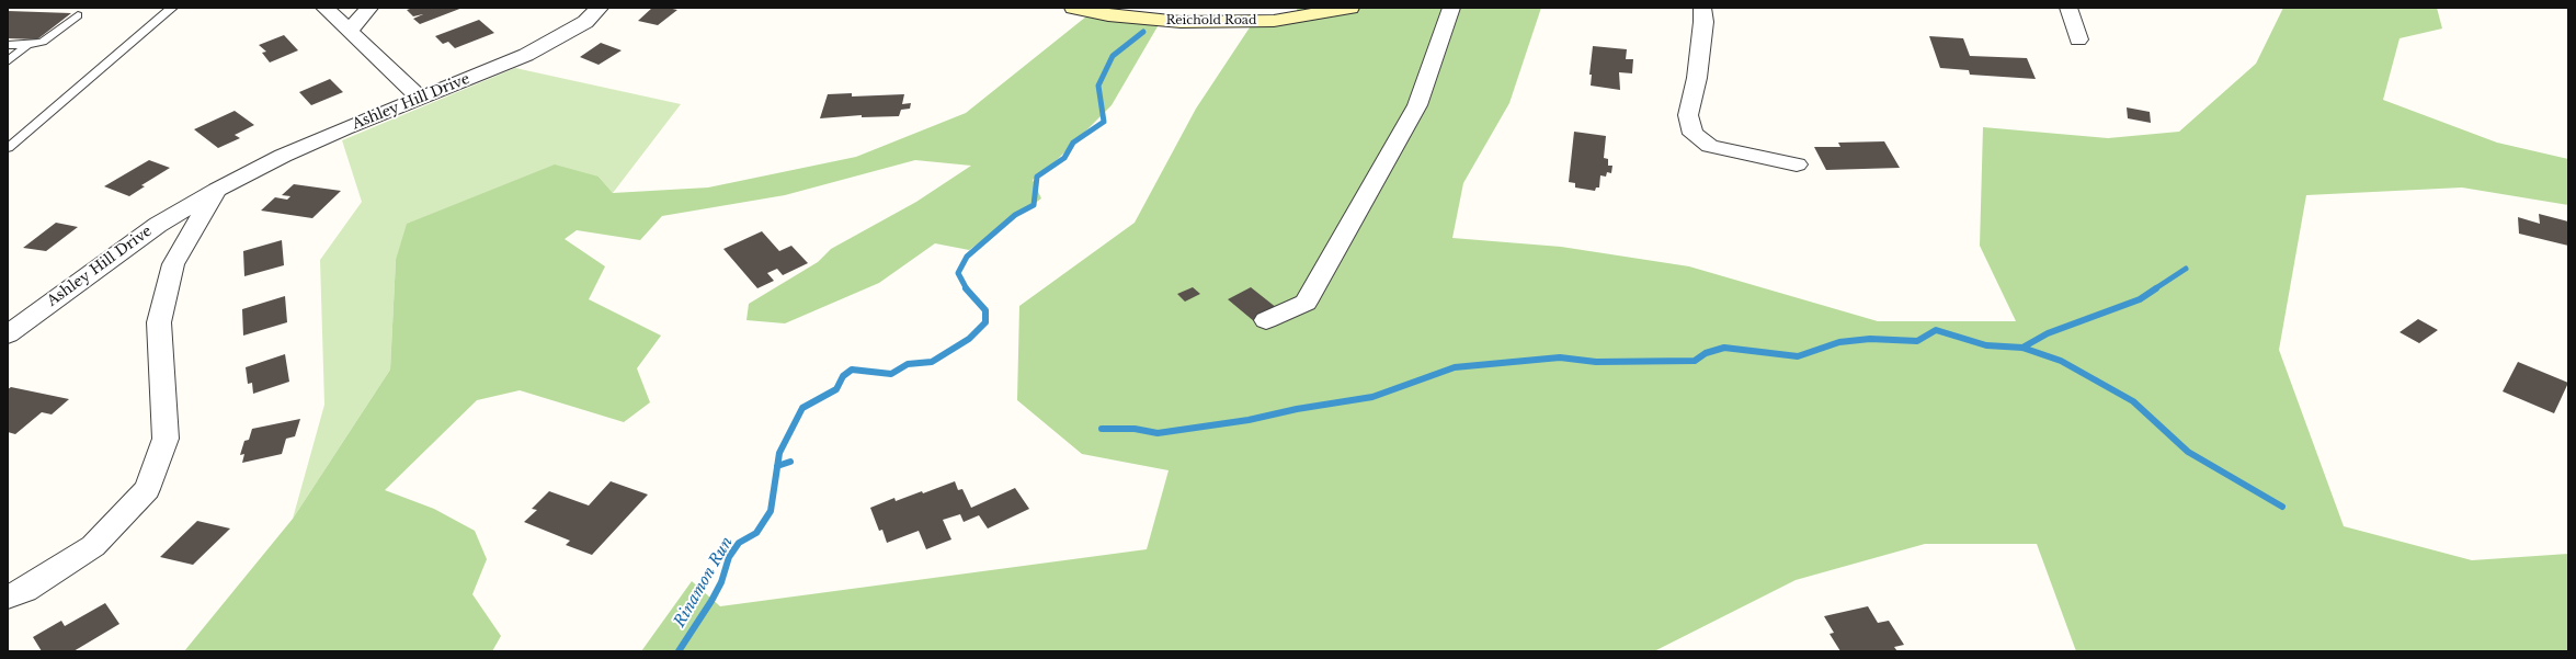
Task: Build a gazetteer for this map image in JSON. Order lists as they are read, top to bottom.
{
  "streets": {
    "street": ["Reichold Road", "Ashley Hill Drive"]
  },
  "water": ["Rinamon Run"]
}
